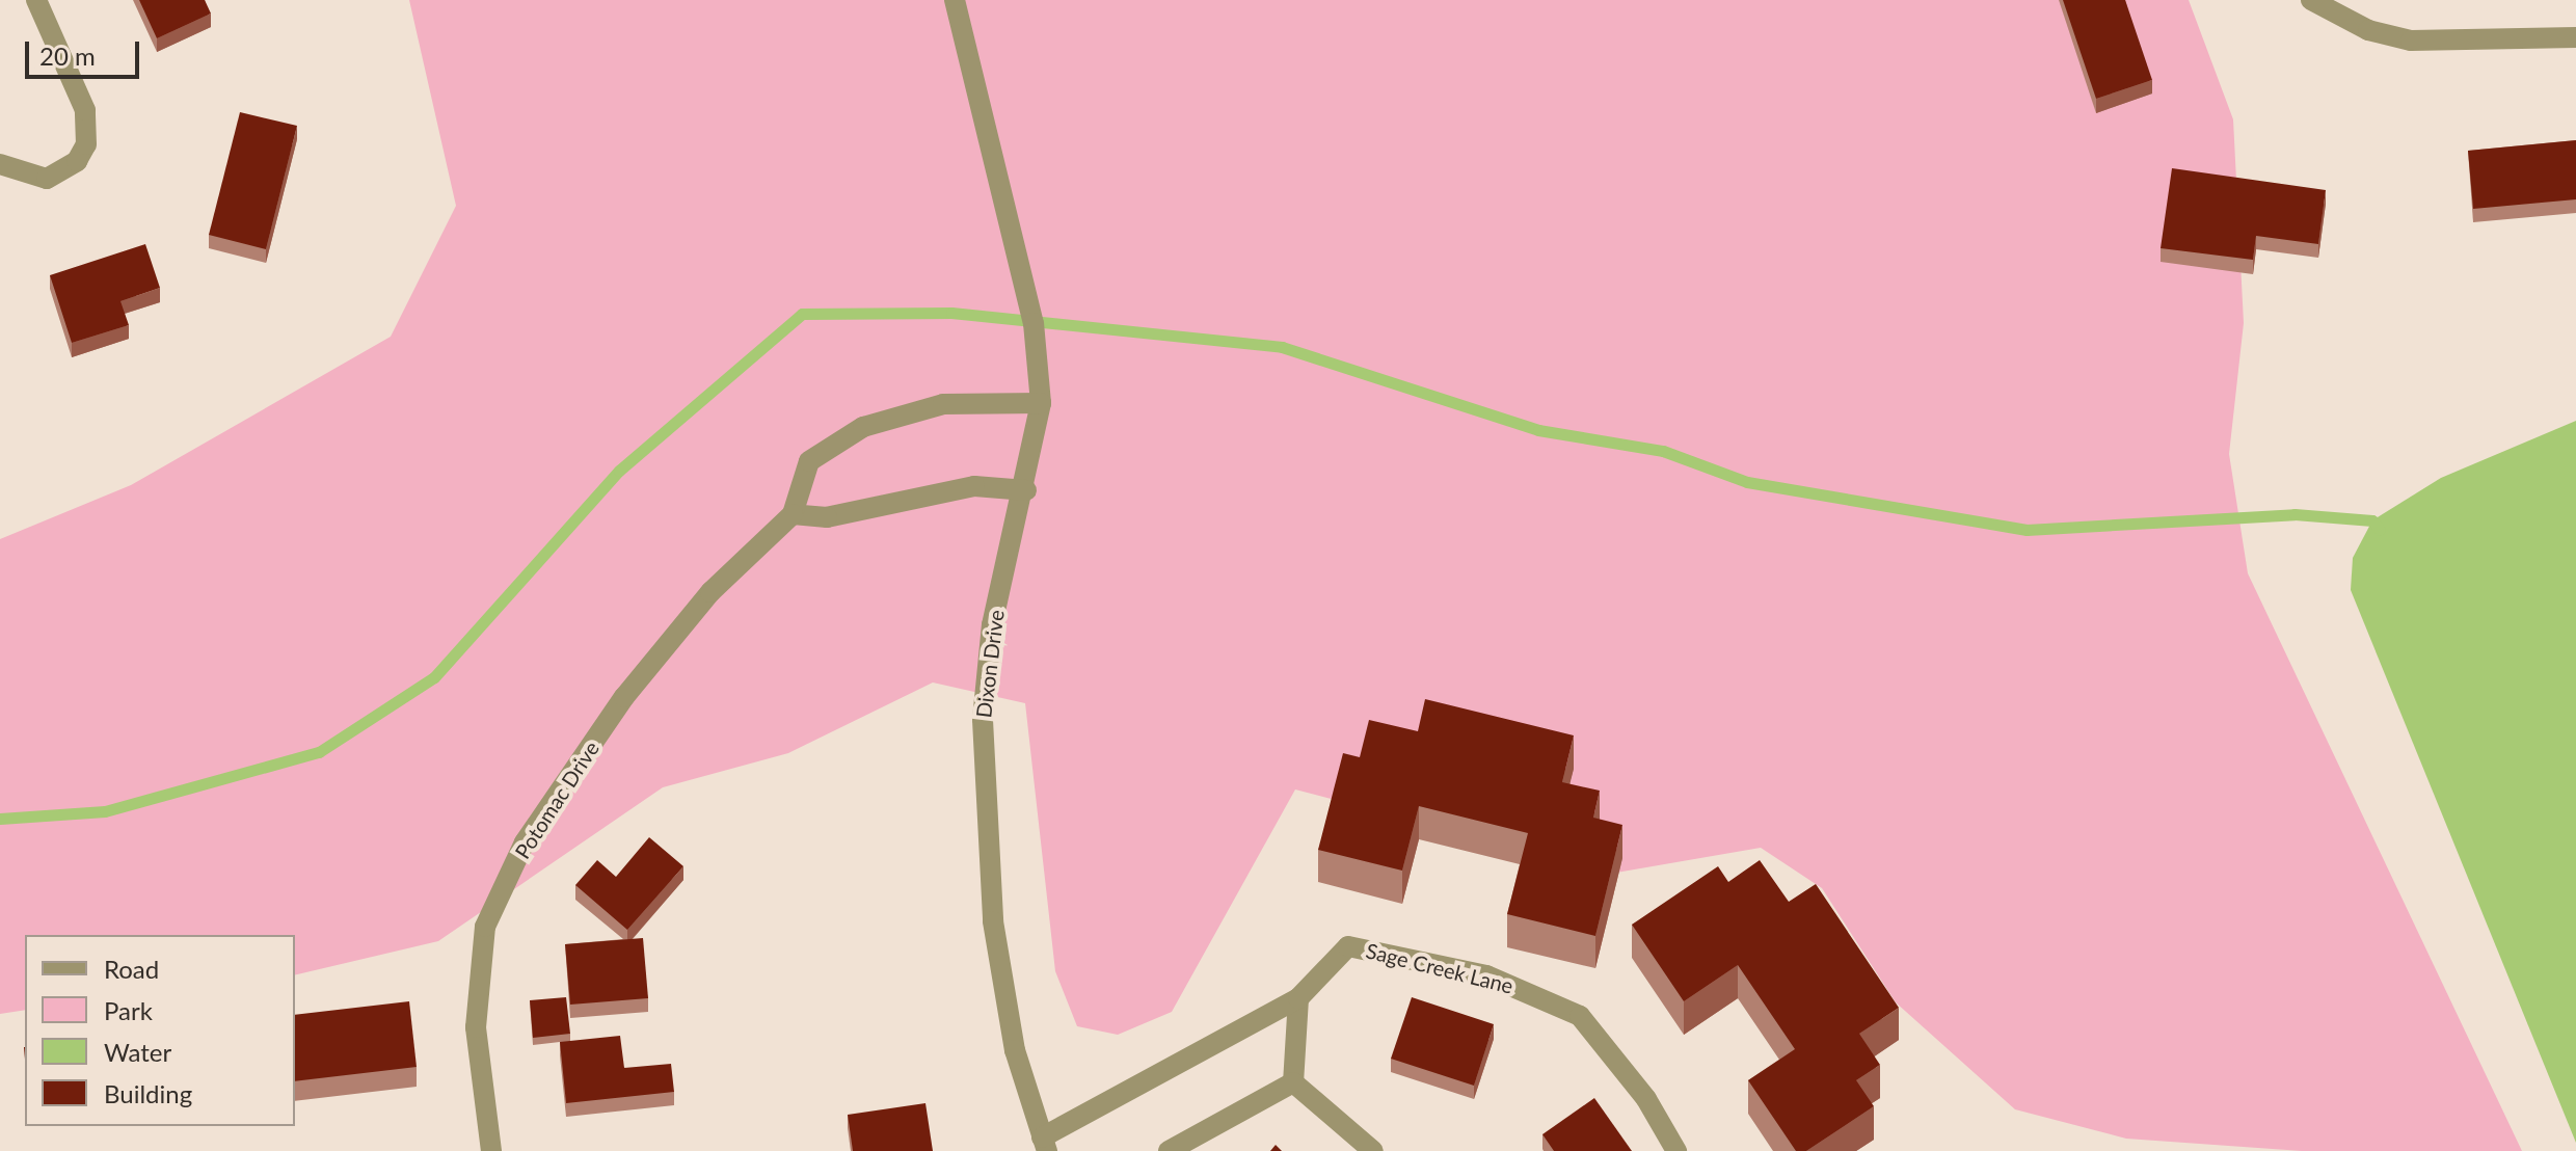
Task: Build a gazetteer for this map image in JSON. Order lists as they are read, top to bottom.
{
  "streets": {
    "street": ["Dixon Drive", "Potomac Drive", "Sage Creek Lane"]
  },
  "crossings": [
    ["Dixon Drive", "Potomac Drive"],
    ["Dixon Drive", "Sage Creek Lane"]
  ],
  "legend": [
    "Road",
    "Park",
    "Water",
    "Building"
  ],
  "scale_bar": "20 m"
}
